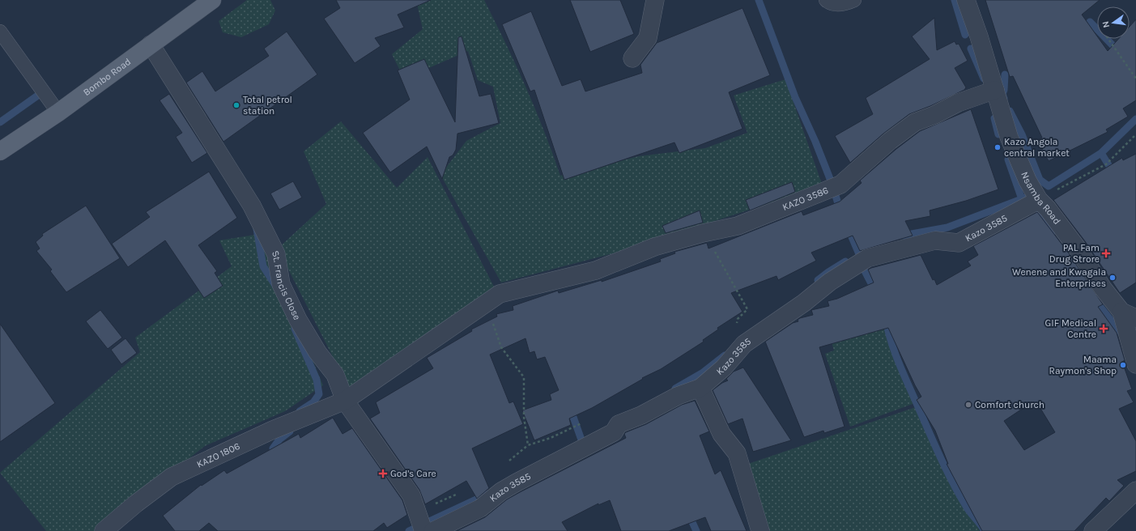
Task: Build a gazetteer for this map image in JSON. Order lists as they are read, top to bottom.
{
  "streets": {
    "main road": ["Bombo Road"],
    "street": [
      "Nsamba Road",
      "KAZO 3586",
      "Kazo 3585",
      "St. Francis Close",
      "KAZO 1806"
    ]
  },
  "crossings": [
    ["Bombo Road", "St. Francis Close"],
    ["Nsamba Road", "KAZO 3586"],
    ["Nsamba Road", "Kazo 3585"],
    ["KAZO 3586", "KAZO 1806"],
    ["Kazo 3585", "St. Francis Close"],
    ["St. Francis Close", "KAZO 1806"]
  ],
  "places": {
    "other": [
      "Total petrol station",
      "Kazo Angola central market",
      "Wenene and Kwagala Enterprises",
      "Maama Raymon's Shop",
      "Comfort church"
    ],
    "health": ["PAL Fam Drug Strore", "GIF Medical Centre", "God's Care"]
  },
  "north": "left"
}
